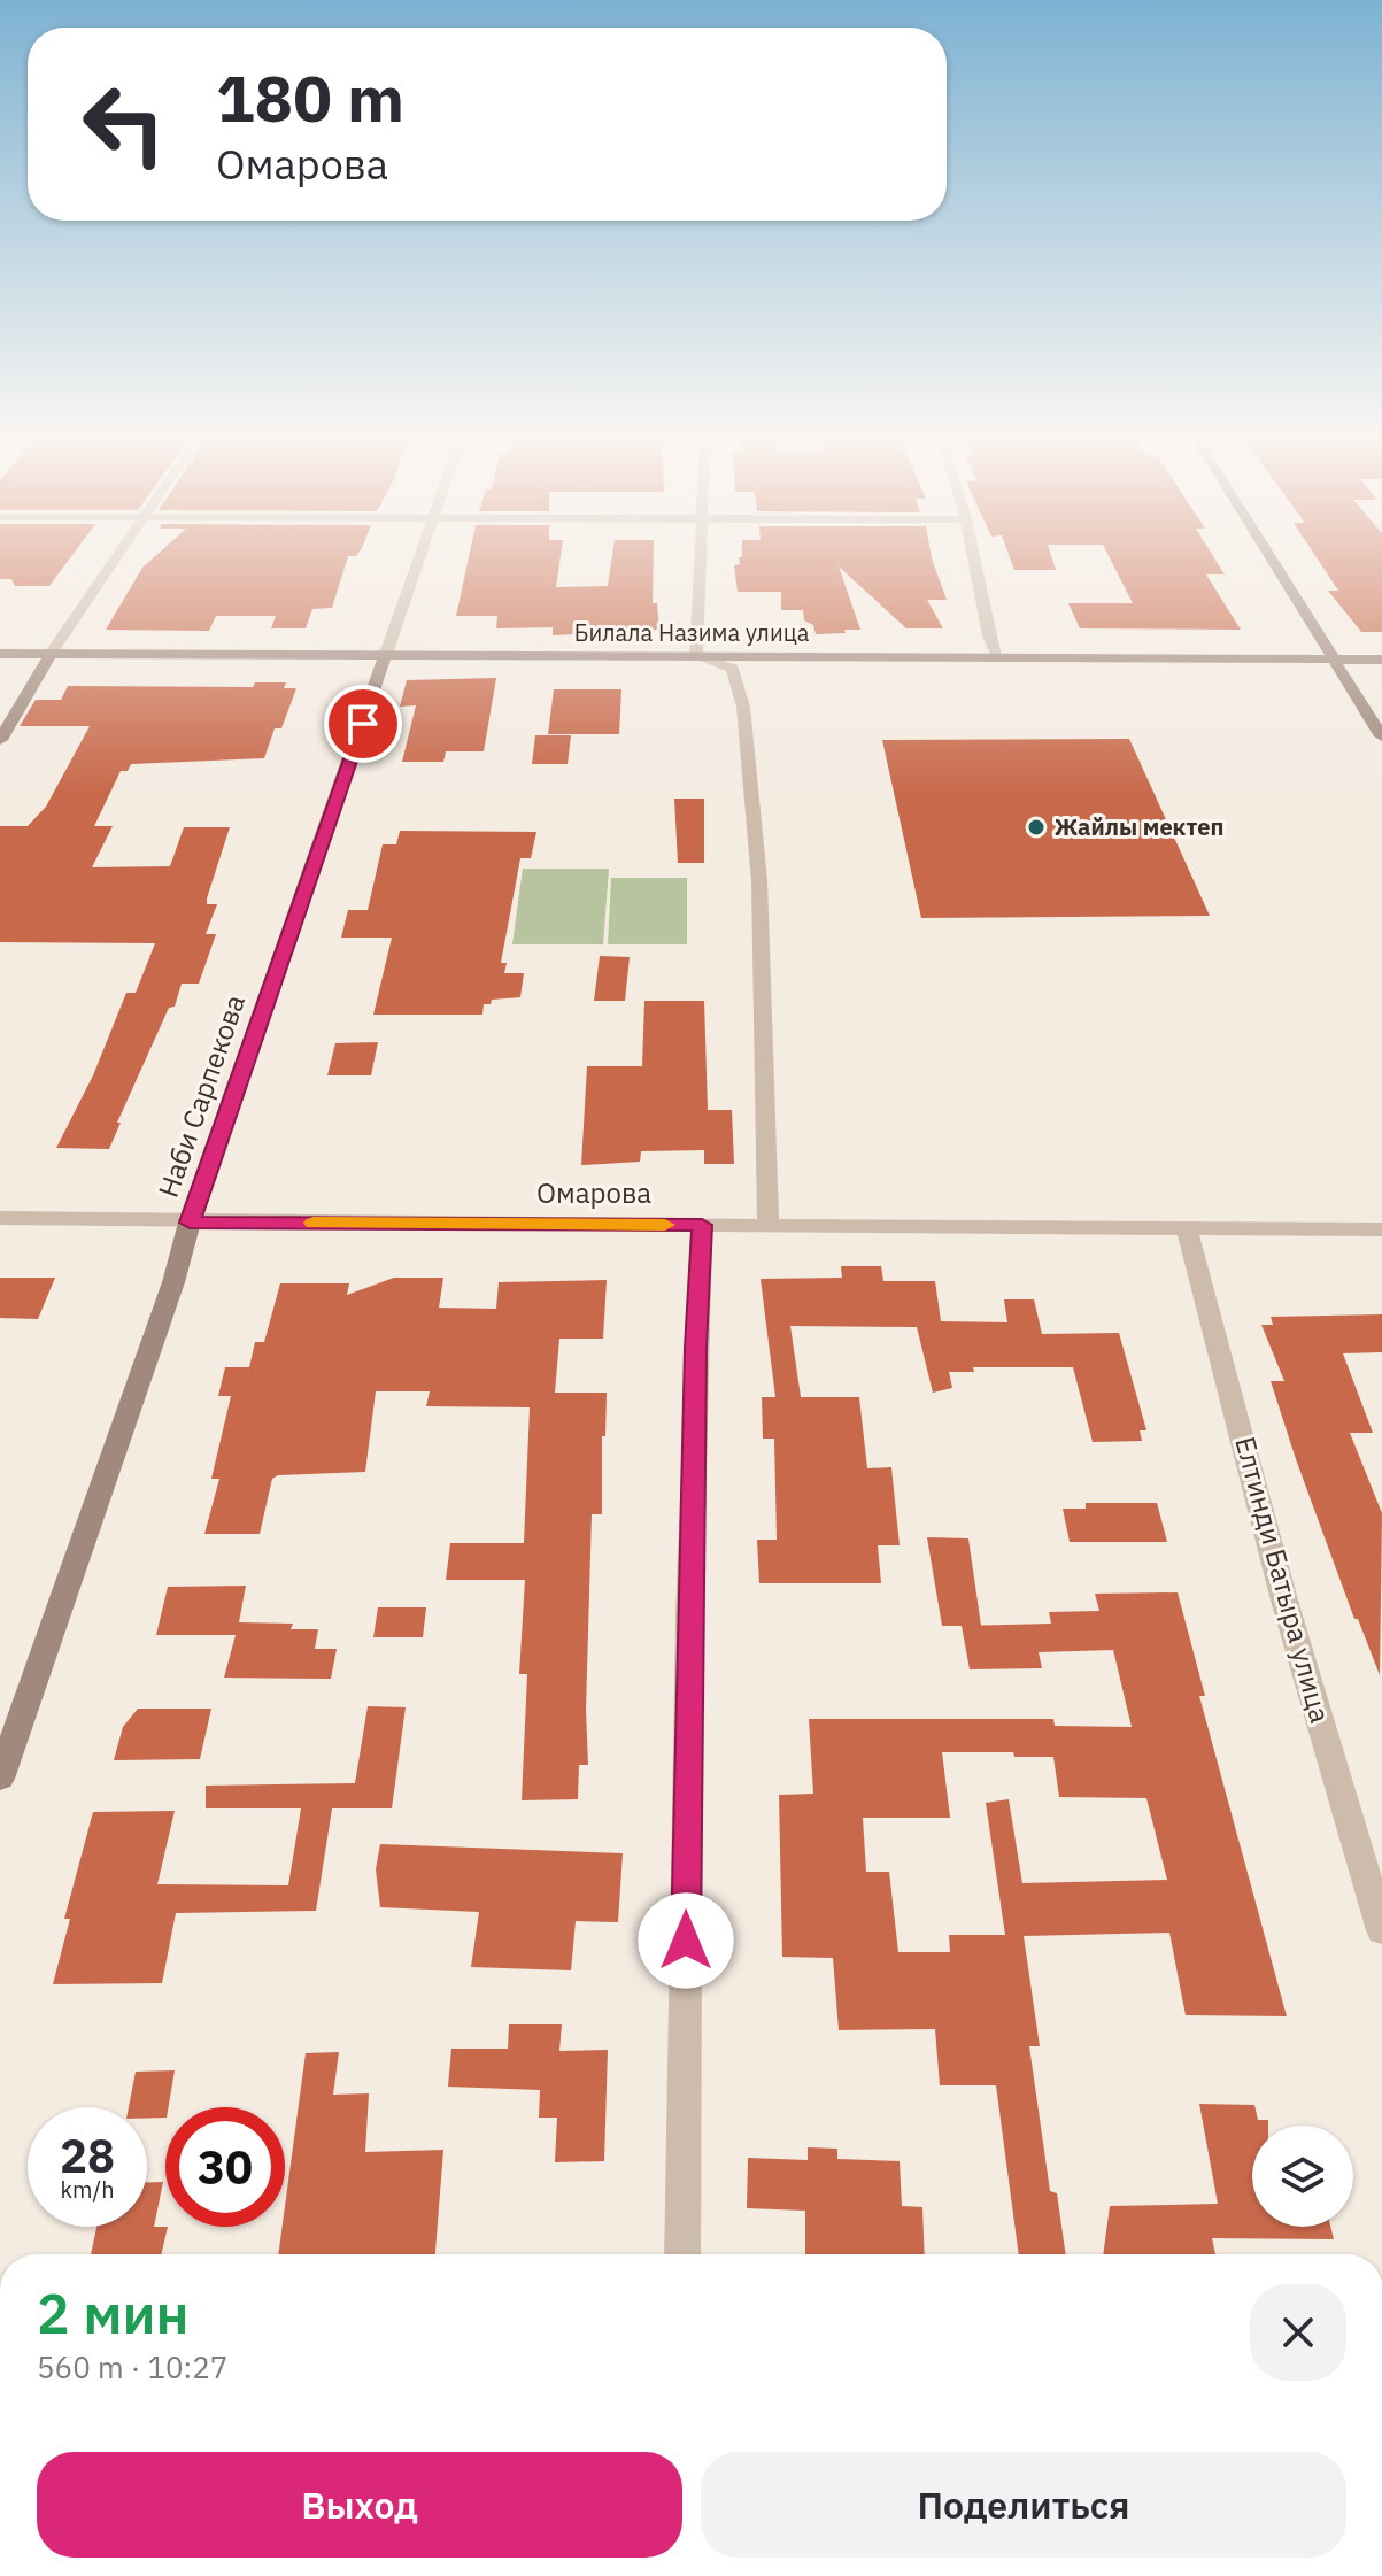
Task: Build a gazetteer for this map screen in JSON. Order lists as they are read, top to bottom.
{
  "streets": {
    "street": [
      "Билала Назима улица",
      "Наби Сарпекова",
      "Омарова",
      "Елтинди Батыра улица"
    ]
  },
  "crossings": [
    ["Билала Назима улица", "Наби Сарпекова"],
    ["Наби Сарпекова", "Омарова"],
    ["Омарова", "Елтинди Батыра улица"]
  ],
  "places": ["Жайлы мектеп"],
  "page": {
    "turn": ["180 m", "Омарова"],
    "speed": "28 km/h",
    "limit": "30",
    "heading": ["2 мин", "560 m · 10:27"],
    "buttons": ["Выход", "Поделиться"]
  }
}
